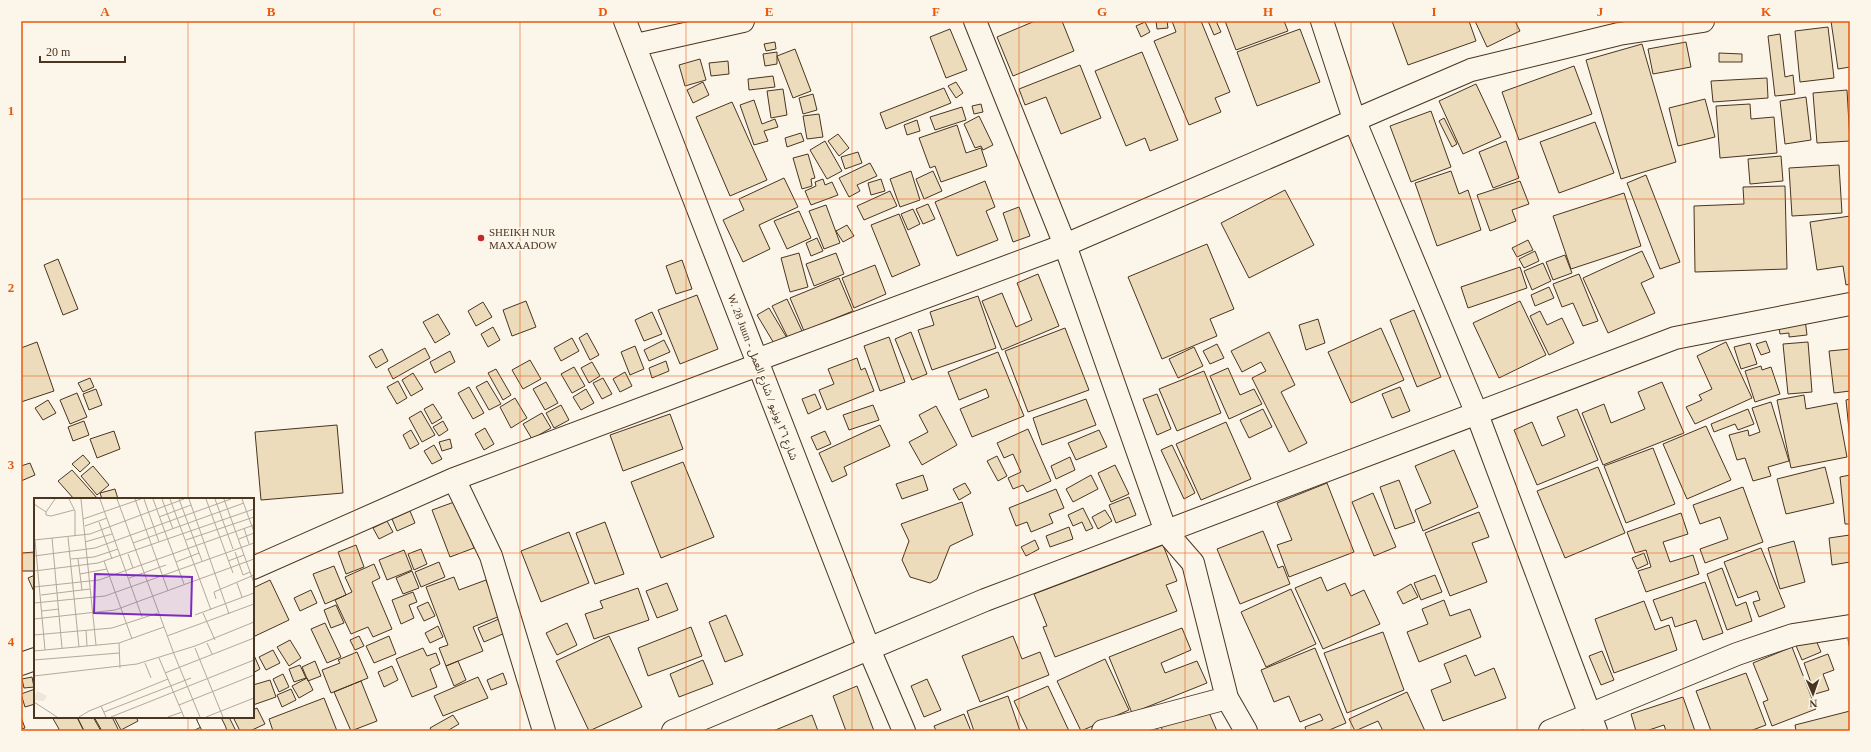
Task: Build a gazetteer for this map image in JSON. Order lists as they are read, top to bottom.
{
  "streets": {
    "street": ["W. 28 Juun - شارع ٢٦ يونيو / شارع العمل"]
  },
  "places": ["SHEIKH NUR MAXAADOW"],
  "scale_bar": "20 m",
  "north": "bottom",
  "grid": {
    "columns": [
      "A",
      "B",
      "C",
      "D",
      "E",
      "F",
      "G",
      "H",
      "I",
      "J",
      "K"
    ],
    "rows": [
      "1",
      "2",
      "3",
      "4"
    ]
  }
}
